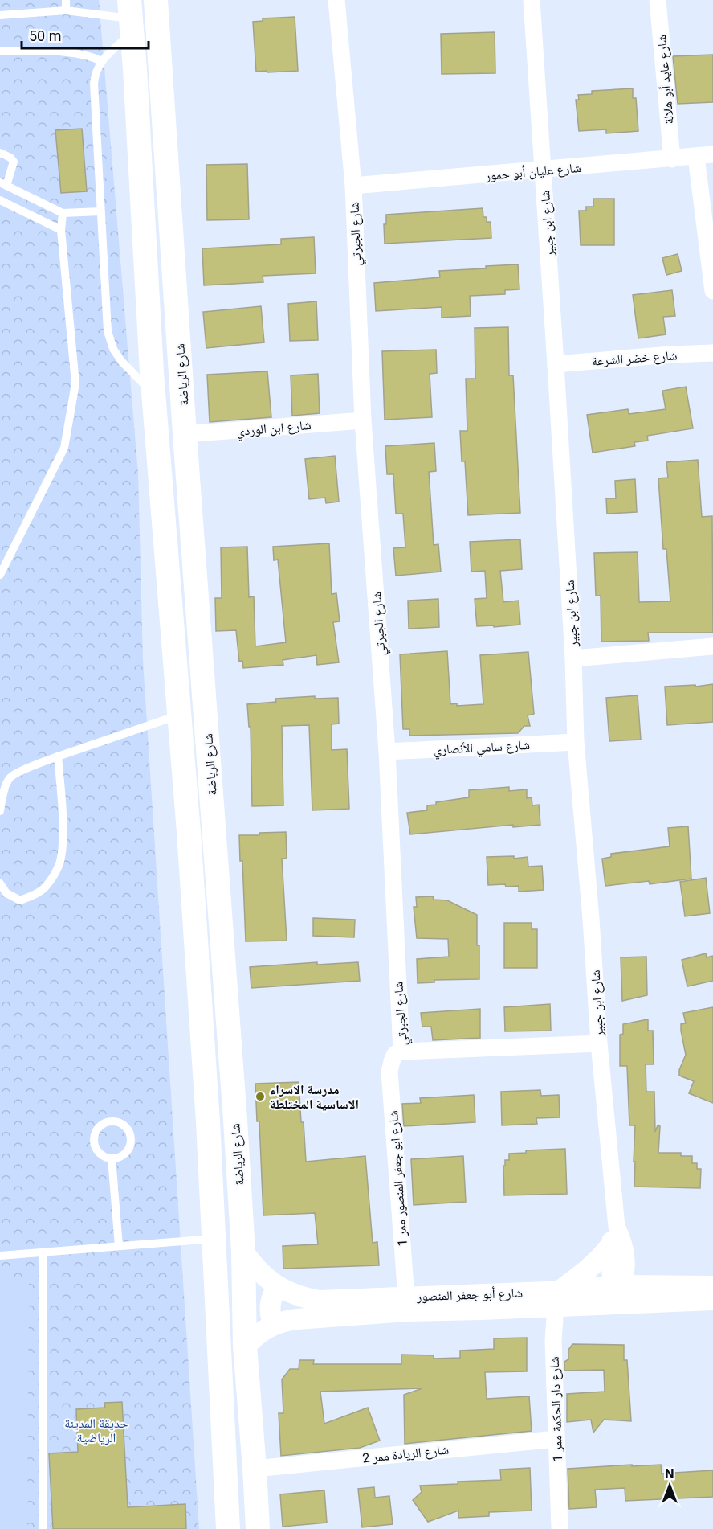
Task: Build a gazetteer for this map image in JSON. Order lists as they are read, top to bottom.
{
  "streets": {
    "main road": ["شارع الرياضة"],
    "street": [
      "شارع عايد أبو هلالة",
      "شارع عليان أبو حمور",
      "شارع ابن جبير",
      "شارع الجبرتي",
      "شارع خضر الشرعة",
      "شارع ابن الوردي",
      "شارع سامي الأنصاري",
      "شارع ابو جعفر المنصور ممر 1",
      "شارع أبو جعفر المنصور",
      "شارع دار الحكمة ممر 1",
      "شارع الريادة ممر 2"
    ]
  },
  "crossings": [
    ["شارع عايد أبو هلالة", "شارع عليان أبو حمور"],
    ["شارع عليان أبو حمور", "شارع ابن جبير"],
    ["شارع عليان أبو حمور", "شارع الجبرتي"],
    ["شارع ابن جبير", "شارع الجبرتي"],
    ["شارع ابن جبير", "شارع خضر الشرعة"],
    ["شارع ابن جبير", "شارع سامي الأنصاري"],
    ["شارع ابن جبير", "شارع أبو جعفر المنصور"],
    ["شارع الجبرتي", "شارع ابن الوردي"],
    ["شارع الجبرتي", "شارع سامي الأنصاري"],
    ["شارع الجبرتي", "شارع ابو جعفر المنصور ممر 1"],
    ["شارع الرياضة", "شارع ابن الوردي"],
    ["شارع الرياضة", "شارع أبو جعفر المنصور"],
    ["شارع الرياضة", "شارع الريادة ممر 2"],
    ["شارع ابو جعفر المنصور ممر 1", "شارع أبو جعفر المنصور"],
    ["شارع أبو جعفر المنصور", "شارع دار الحكمة ممر 1"],
    ["شارع دار الحكمة ممر 1", "شارع الريادة ممر 2"]
  ],
  "parks": ["حديقة المدينة الرياضية"],
  "places": ["مدرسة الاسراء الاساسية المختلطة"],
  "scale_bar": "50 m",
  "north": "top"
}
